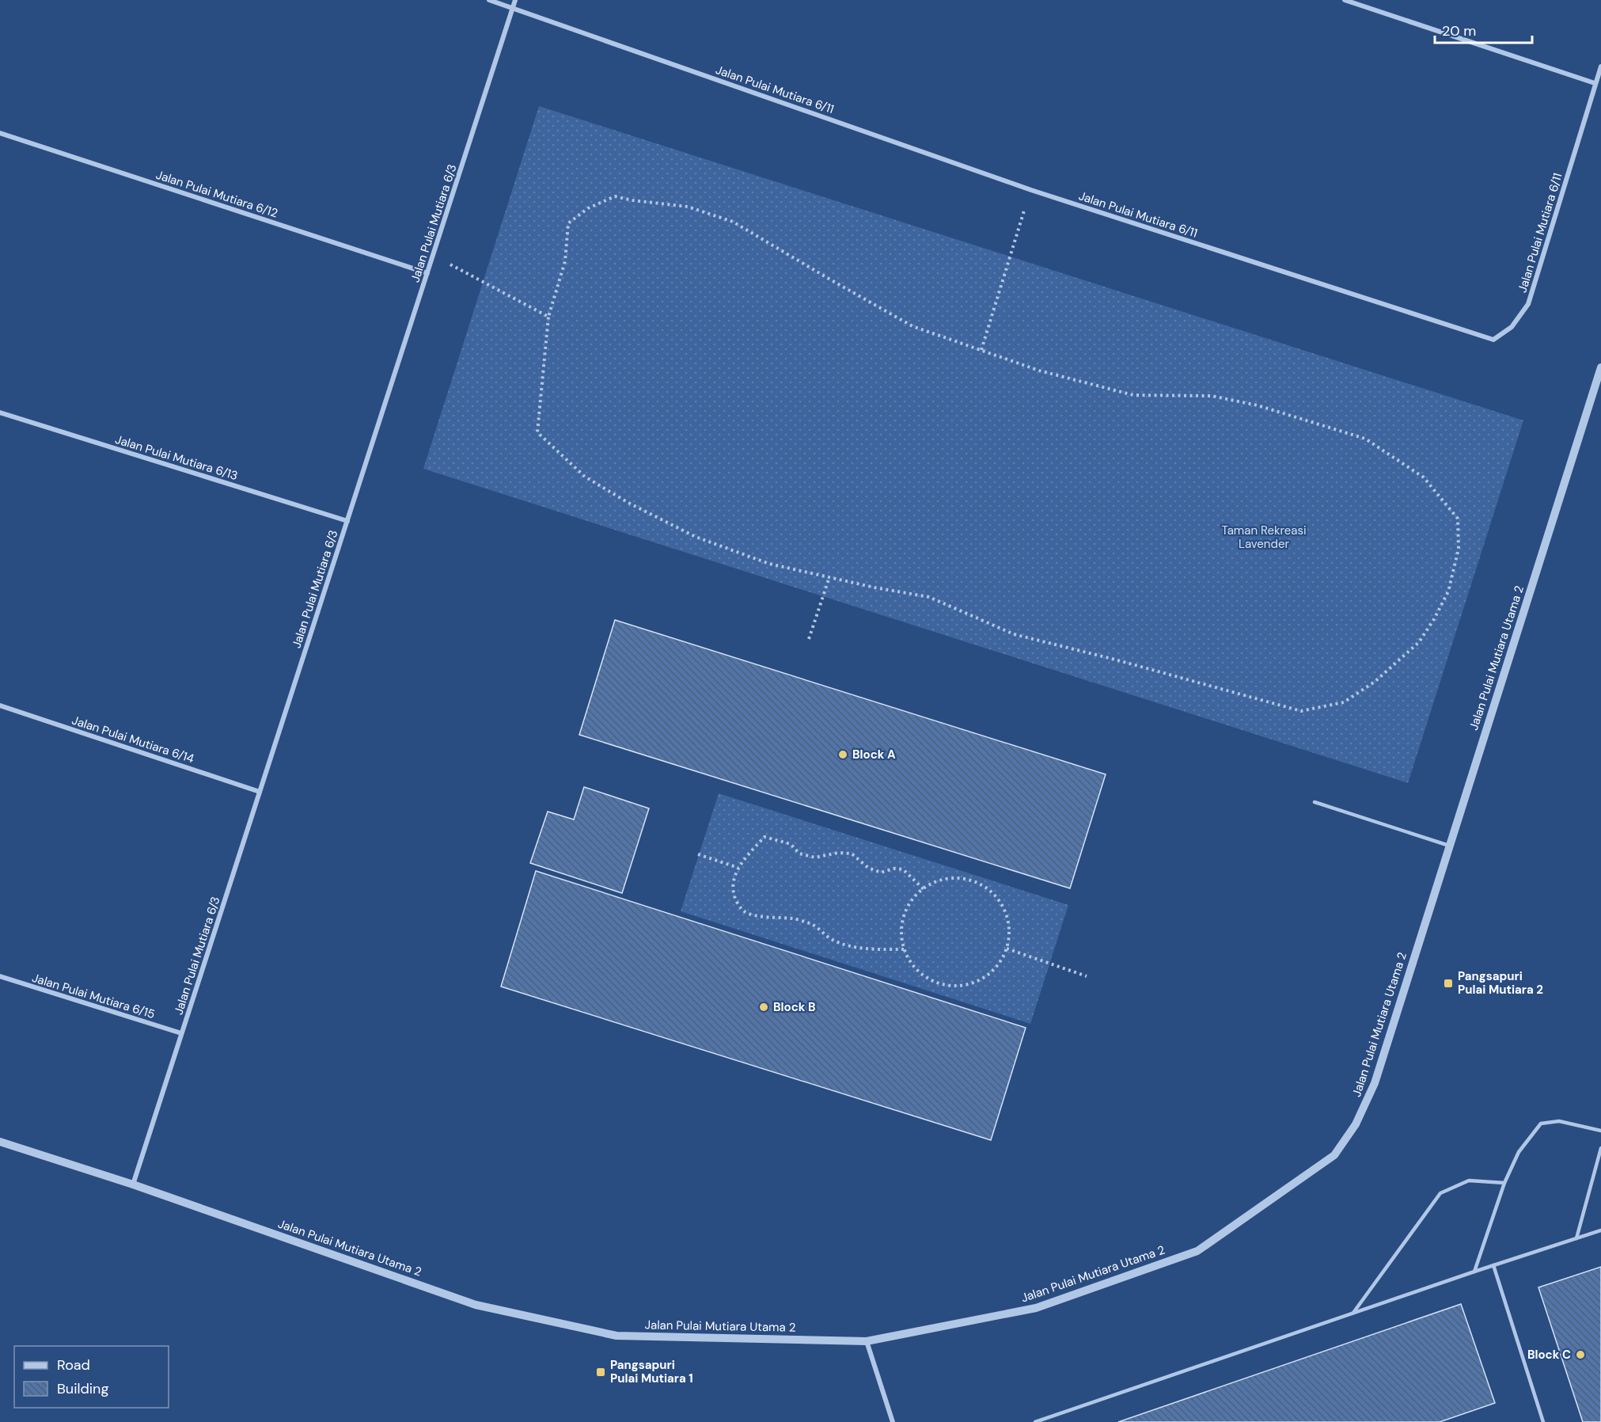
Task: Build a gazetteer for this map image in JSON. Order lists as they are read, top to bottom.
{
  "streets": {
    "street": [
      "Jalan Pulai Mutiara 6/11",
      "Jalan Pulai Mutiara 6/12",
      "Jalan Pulai Mutiara 6/3",
      "Jalan Pulai Mutiara 6/13",
      "Jalan Pulai Mutiara Utama 2",
      "Jalan Pulai Mutiara 6/14",
      "Jalan Pulai Mutiara 6/15"
    ]
  },
  "crossings": [
    ["Jalan Pulai Mutiara 6/11", "Jalan Pulai Mutiara 6/3"],
    ["Jalan Pulai Mutiara 6/12", "Jalan Pulai Mutiara 6/3"],
    ["Jalan Pulai Mutiara 6/3", "Jalan Pulai Mutiara 6/13"],
    ["Jalan Pulai Mutiara 6/3", "Jalan Pulai Mutiara Utama 2"],
    ["Jalan Pulai Mutiara 6/3", "Jalan Pulai Mutiara 6/14"],
    ["Jalan Pulai Mutiara 6/3", "Jalan Pulai Mutiara 6/15"]
  ],
  "parks": ["Taman Rekreasi Lavender"],
  "places": {
    "other": ["Block A", "Block B", "Block C"],
    "transit": ["Pangsapuri Pulai Mutiara 2", "Pangsapuri Pulai Mutiara 1"]
  },
  "legend": ["Road", "Building"],
  "scale_bar": "20 m"
}
